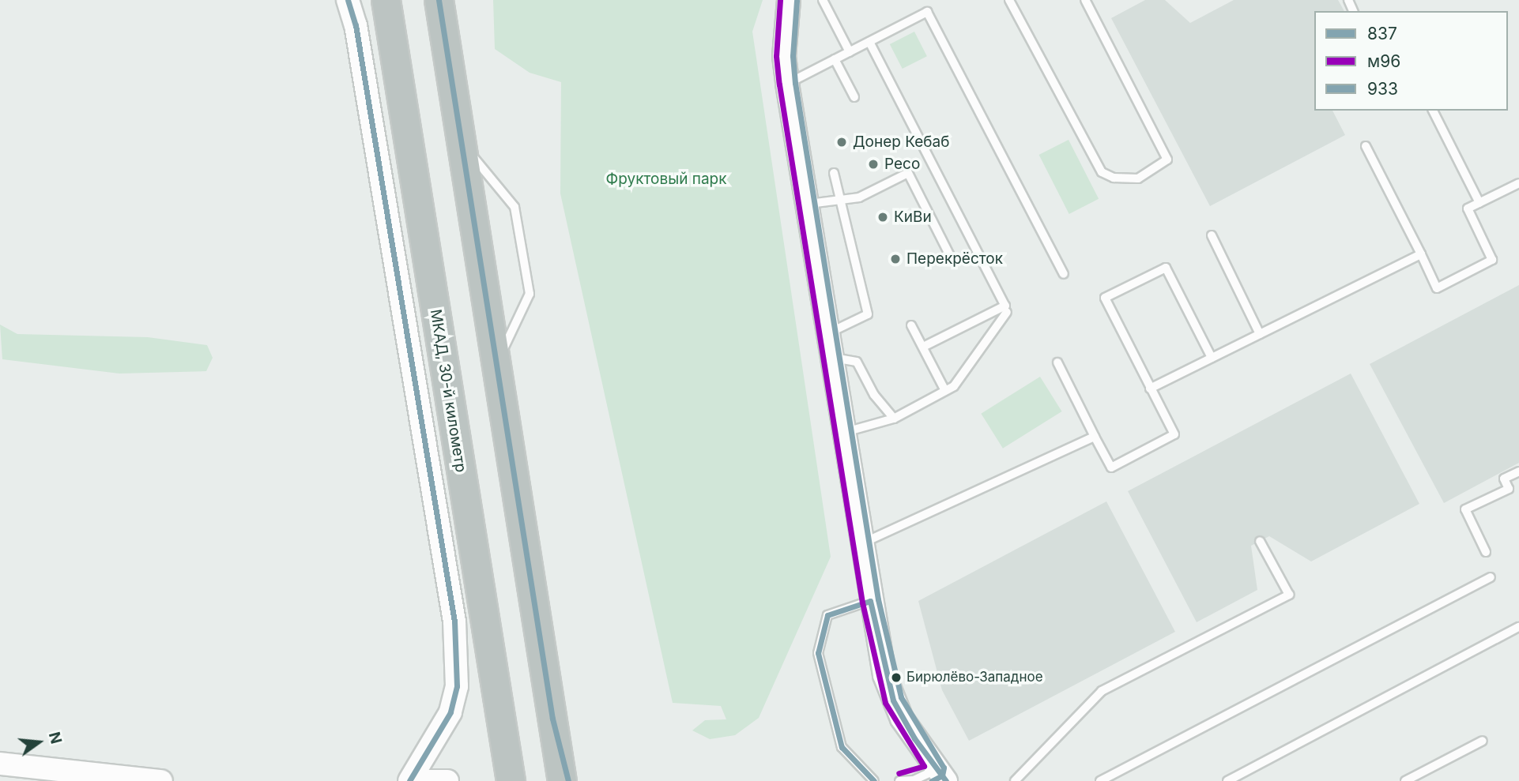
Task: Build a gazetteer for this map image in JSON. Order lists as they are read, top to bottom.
{
  "streets": {
    "highway": ["МКАД, 30-й километр"]
  },
  "parks": ["Фруктовый парк"],
  "places": [
    "Донер Кебаб",
    "Ресо",
    "КиВи",
    "Перекрёсток",
    "Бирюлёво-Западное"
  ],
  "lines": ["transit line 837", "transit line м96", "transit line 933"],
  "legend": ["837", "м96", "933"],
  "north": "right"
}
